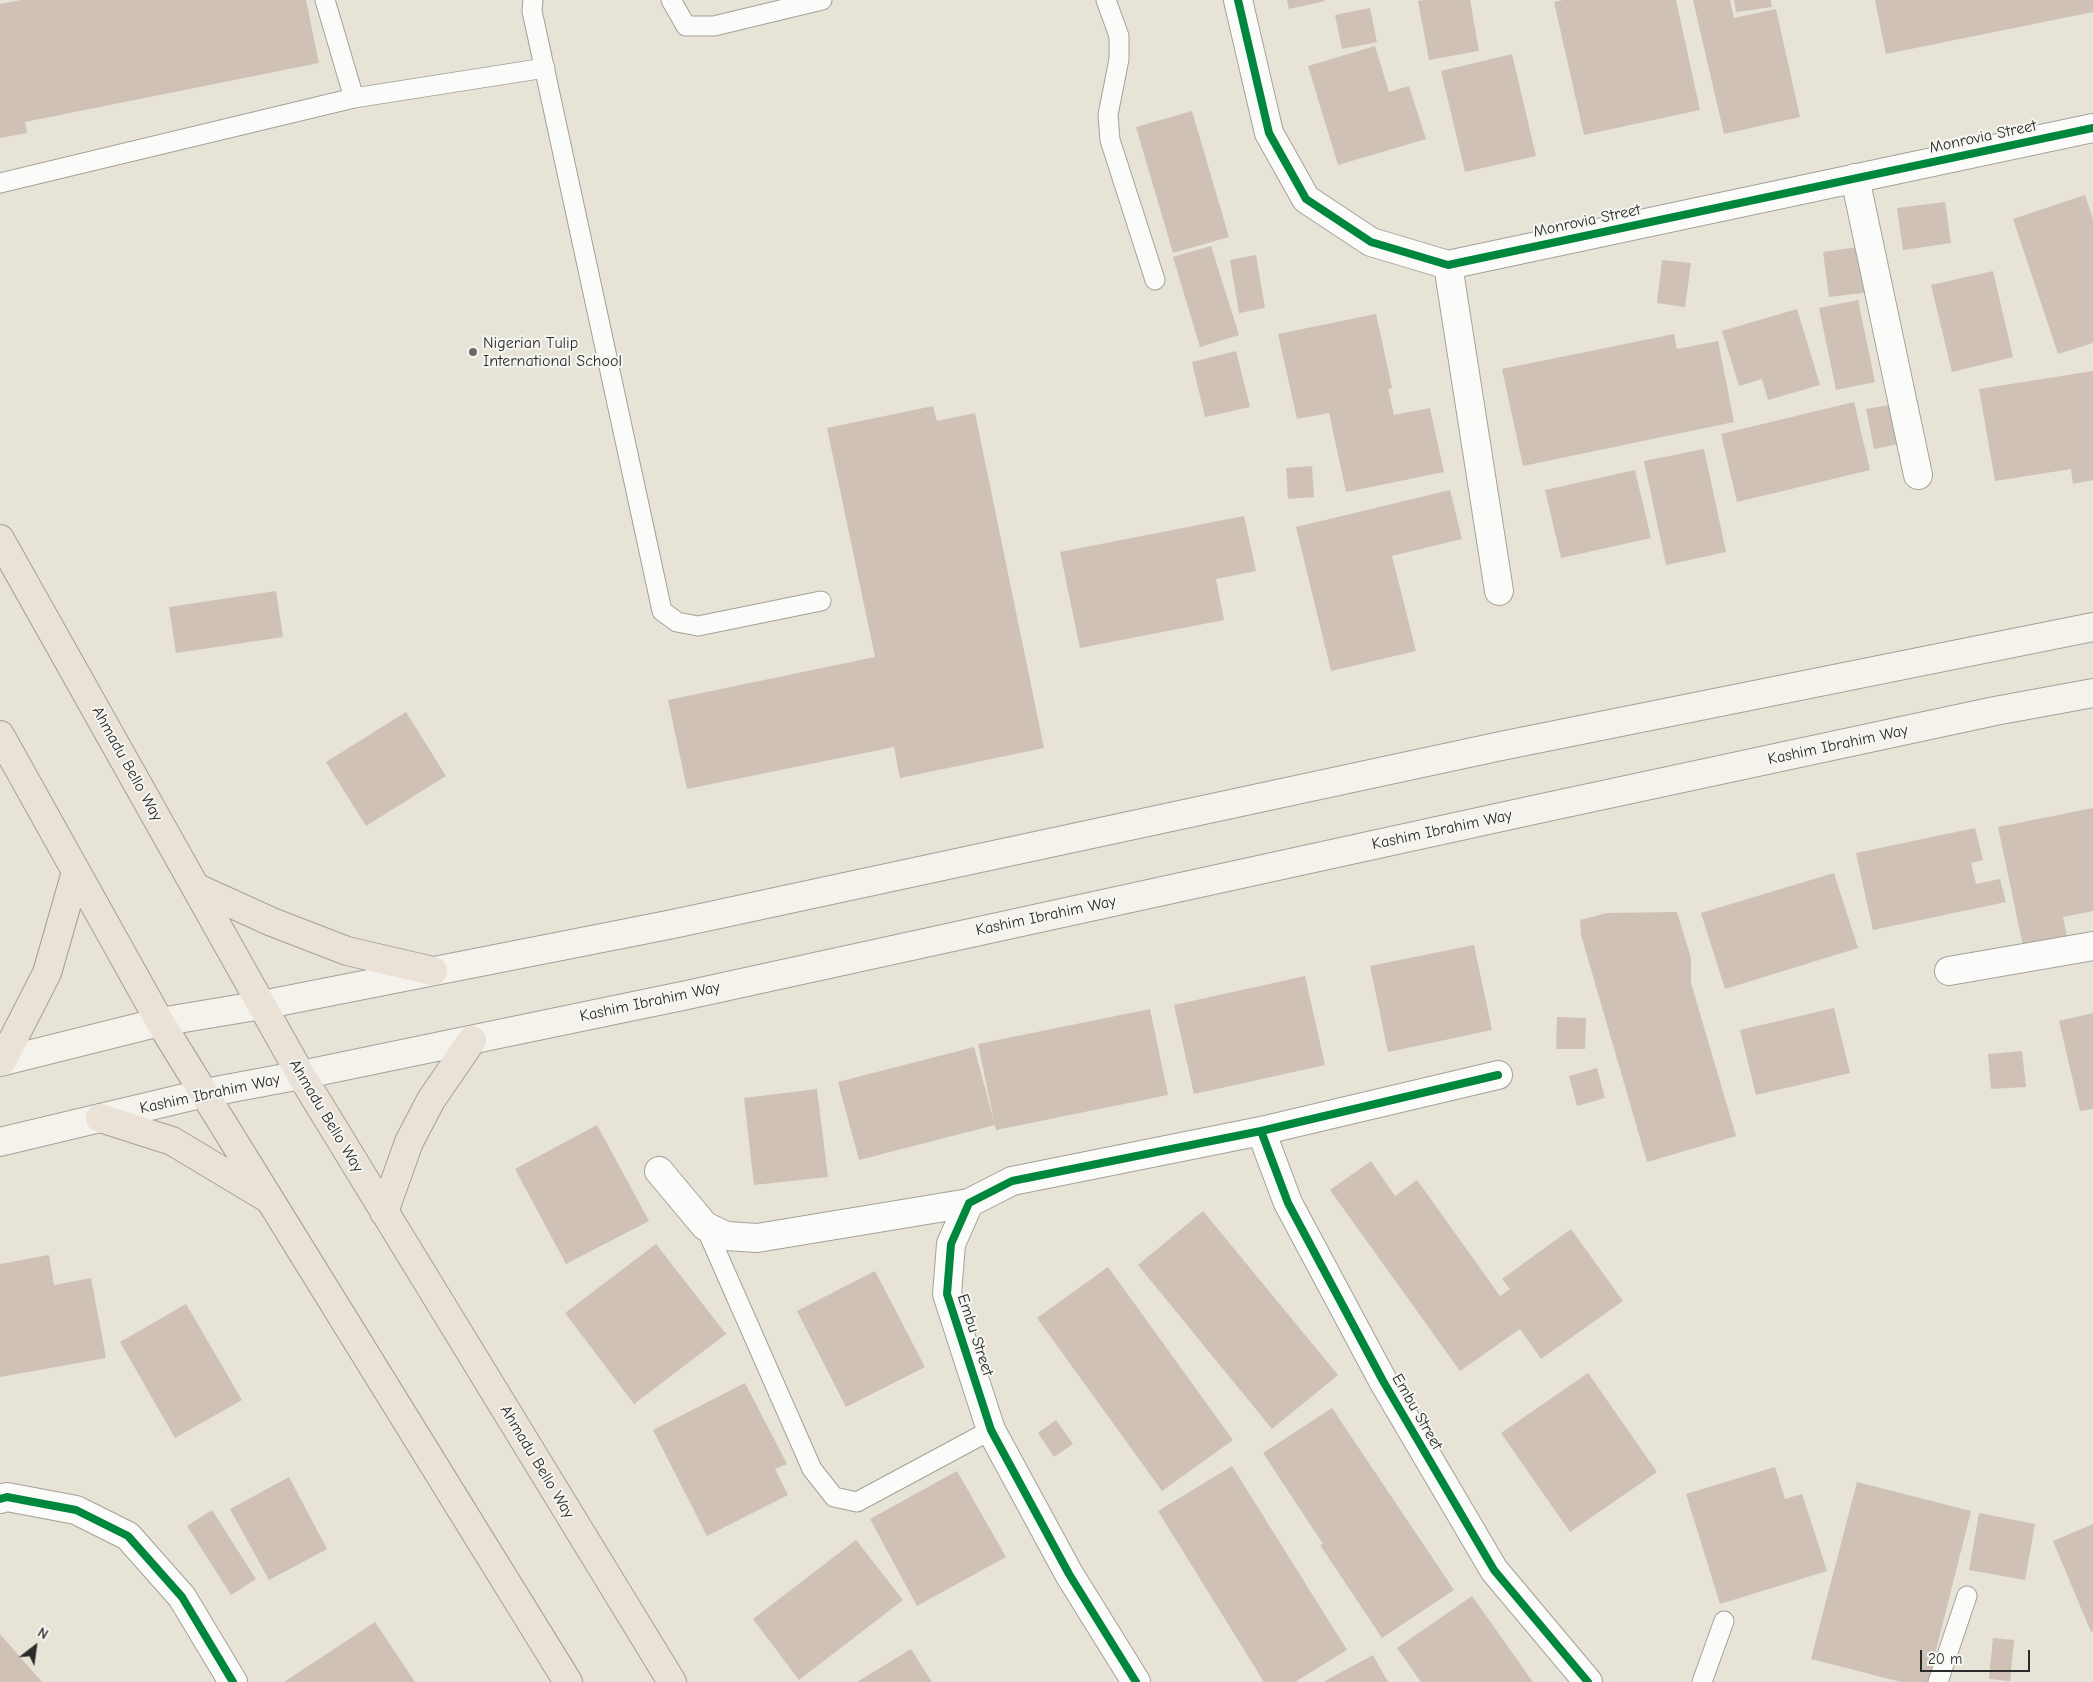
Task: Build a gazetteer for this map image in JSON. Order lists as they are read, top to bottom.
{
  "streets": {
    "main road": ["Kashim Ibrahim Way", "Ahmadu Bello Way"],
    "street": ["Monrovia Street", "Embu Street"]
  },
  "crossings": [
    ["Kashim Ibrahim Way", "Ahmadu Bello Way"]
  ],
  "places": ["Nigerian Tulip International School"],
  "scale_bar": "20 m",
  "north": "top right"
}
